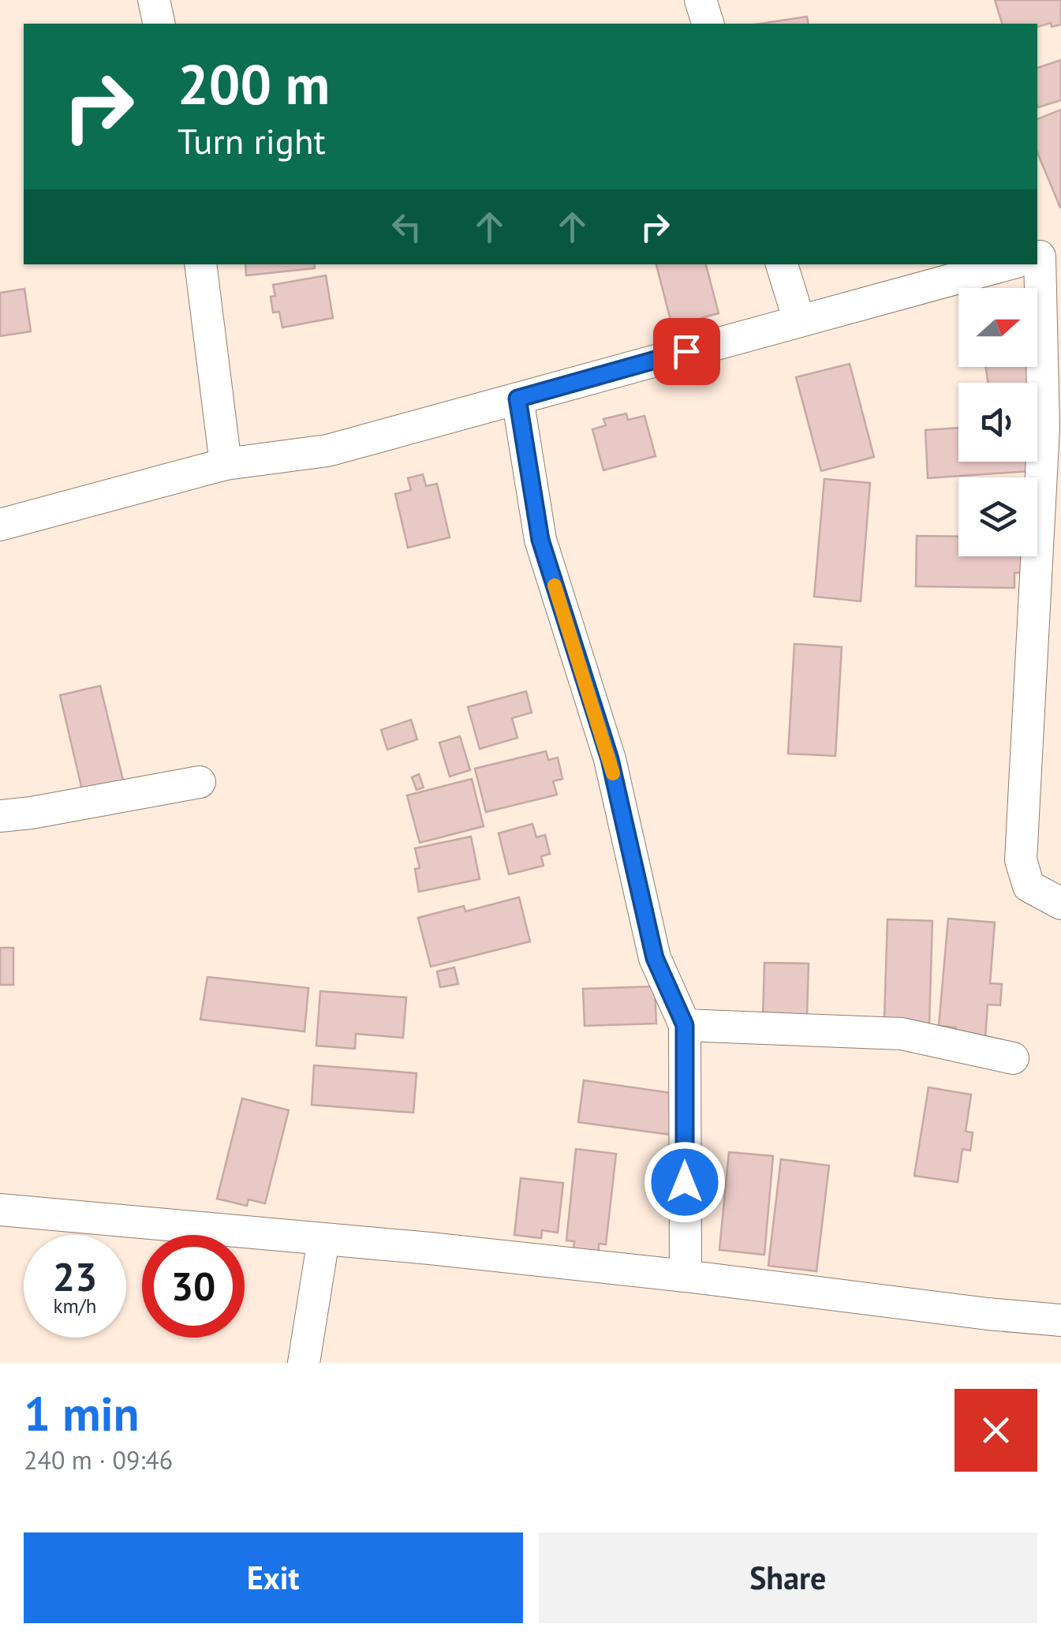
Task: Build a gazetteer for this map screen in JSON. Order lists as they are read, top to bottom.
{
  "north": "right",
  "page": {
    "turn": ["200 m", "Turn right"],
    "speed": "23 km/h",
    "limit": "30",
    "heading": ["1 min", "240 m · 09:46"],
    "buttons": ["Exit", "Share"]
  }
}
